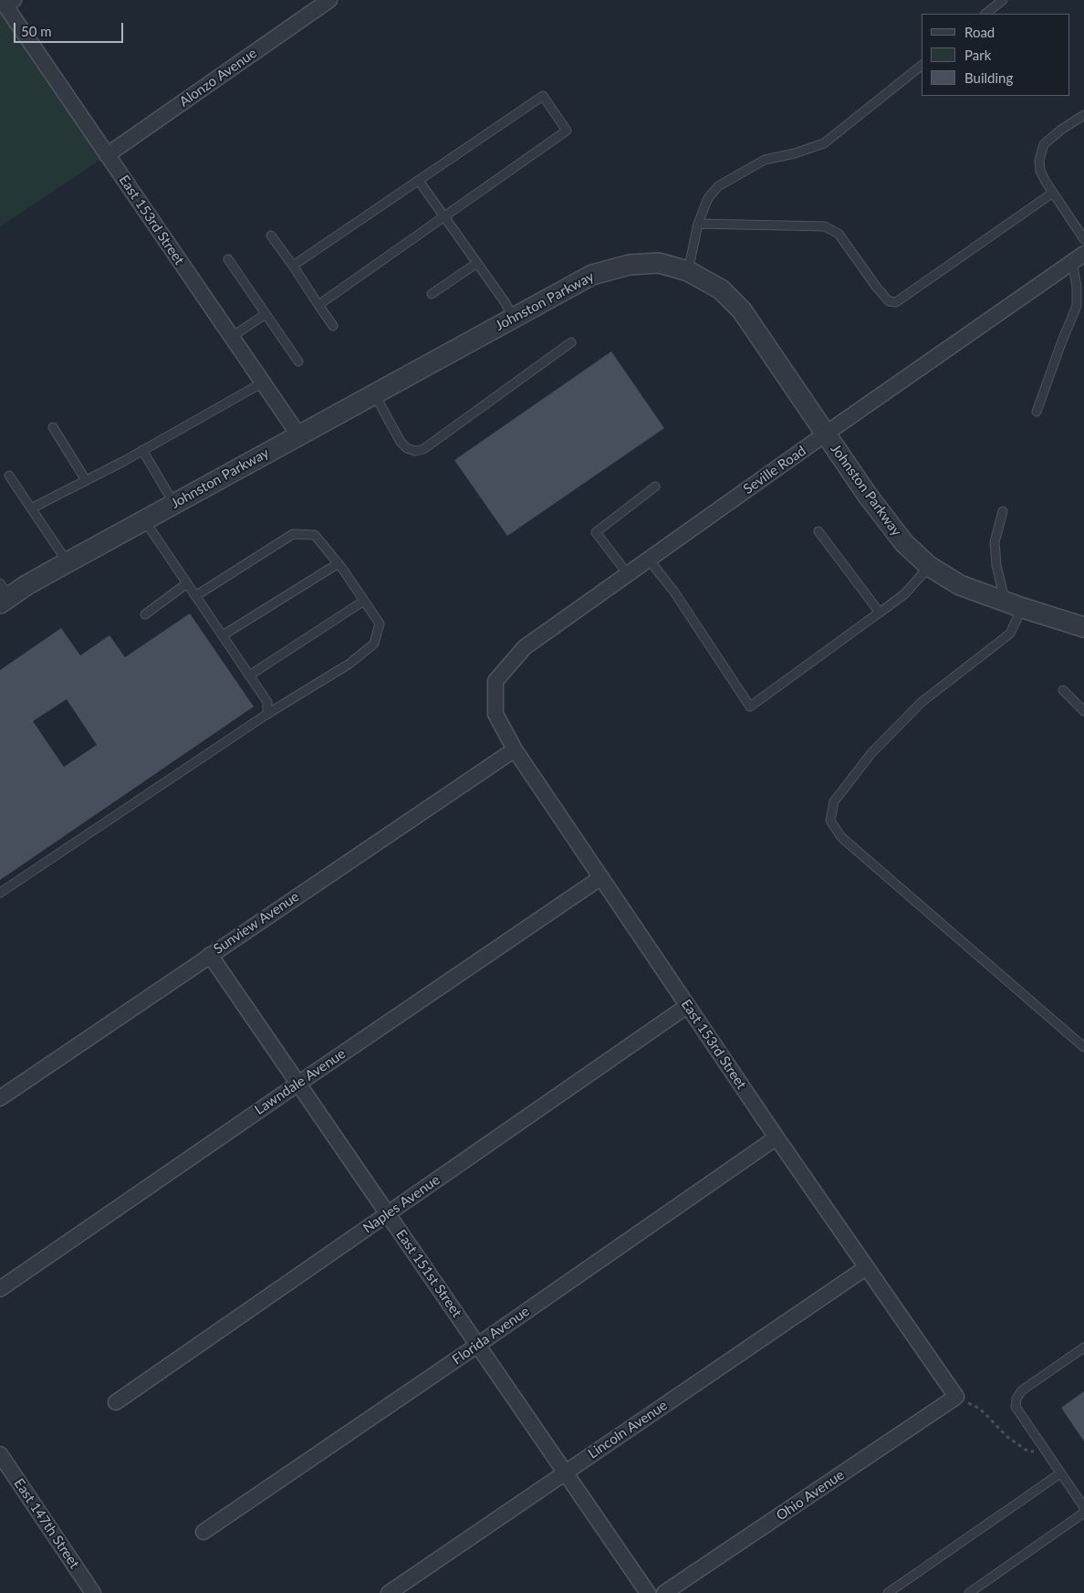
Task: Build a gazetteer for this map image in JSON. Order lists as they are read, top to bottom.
{
  "streets": {
    "street": [
      "Alonzo Avenue",
      "East 153rd Street",
      "Johnston Parkway",
      "Seville Road",
      "Sunview Avenue",
      "Lawndale Avenue",
      "Naples Avenue",
      "East 151st Street",
      "Florida Avenue",
      "Lincoln Avenue",
      "Ohio Avenue",
      "East 147th Street"
    ]
  },
  "crossings": [
    ["Alonzo Avenue", "East 153rd Street"],
    ["East 153rd Street", "Johnston Parkway"],
    ["East 153rd Street", "Seville Road"],
    ["East 153rd Street", "Sunview Avenue"],
    ["East 153rd Street", "Lawndale Avenue"],
    ["East 153rd Street", "Naples Avenue"],
    ["East 153rd Street", "Florida Avenue"],
    ["East 153rd Street", "Lincoln Avenue"],
    ["East 153rd Street", "Ohio Avenue"],
    ["Johnston Parkway", "Seville Road"],
    ["Sunview Avenue", "East 151st Street"],
    ["Lawndale Avenue", "East 151st Street"],
    ["Naples Avenue", "East 151st Street"],
    ["East 151st Street", "Florida Avenue"],
    ["East 151st Street", "Lincoln Avenue"]
  ],
  "legend": ["Road", "Park", "Building"],
  "scale_bar": "50 m"
}
